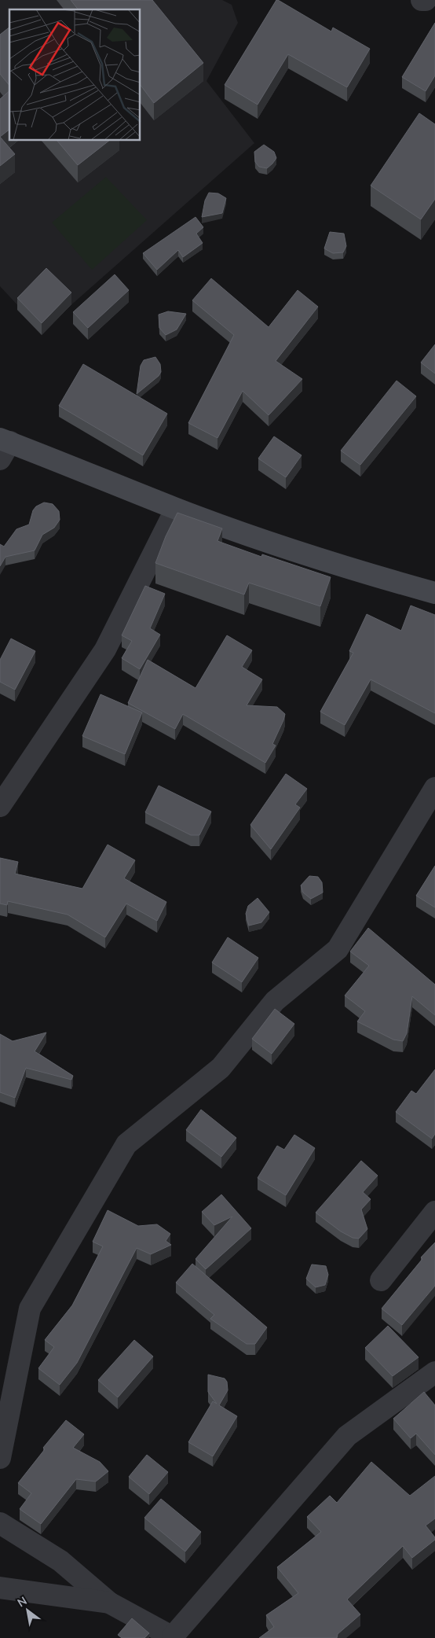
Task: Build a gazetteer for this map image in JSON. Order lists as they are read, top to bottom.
{
  "north": "top left"
}
